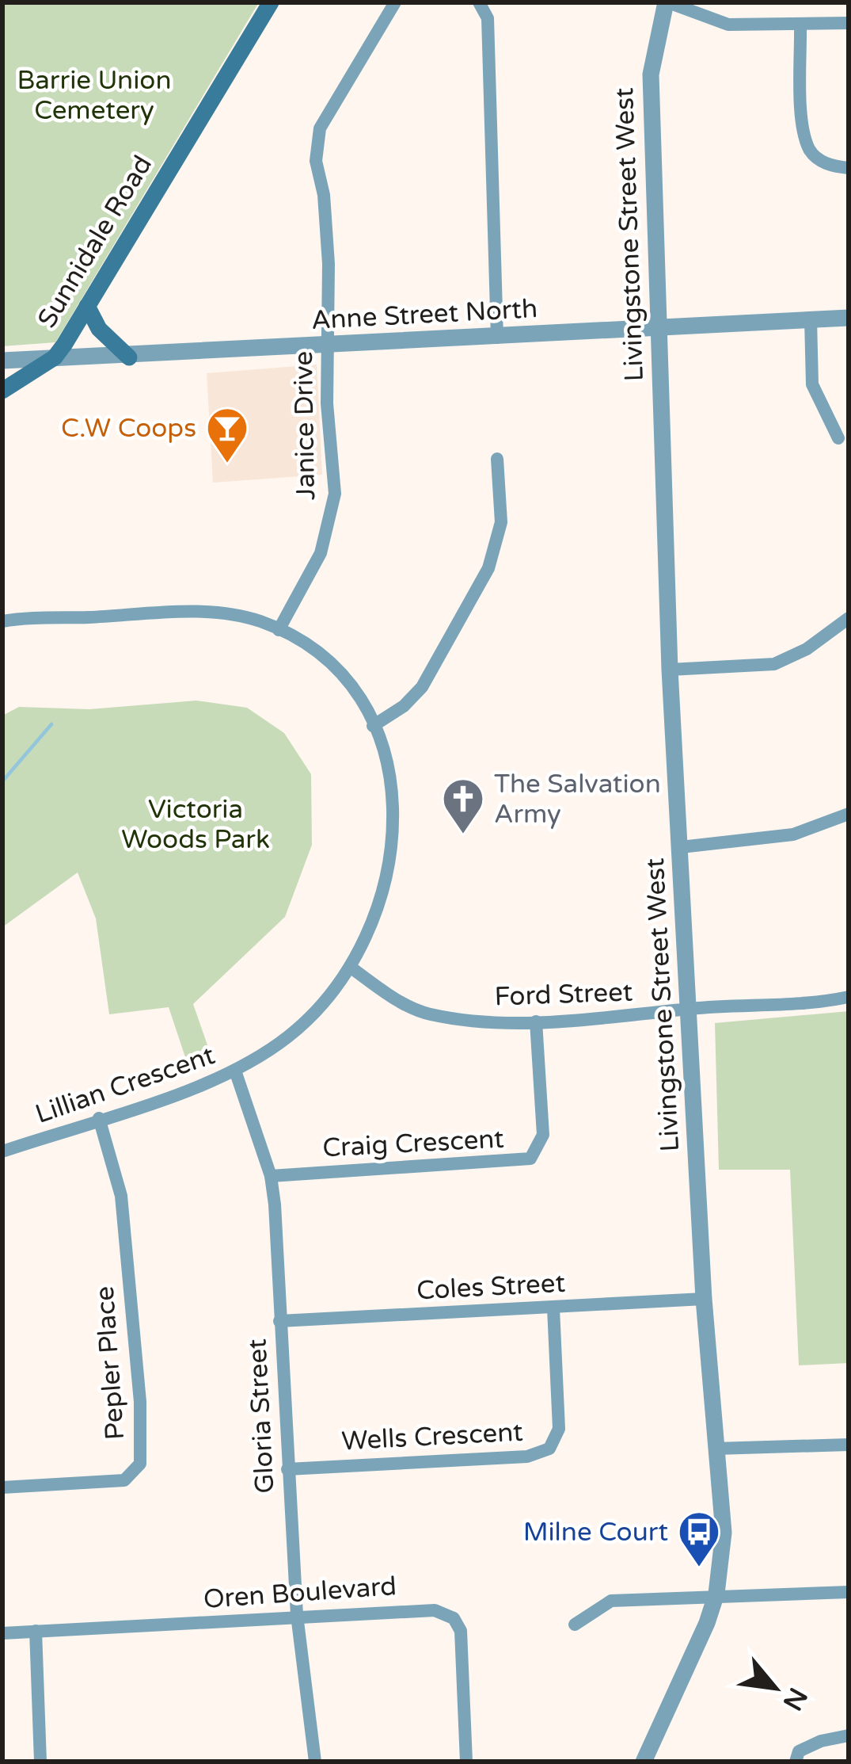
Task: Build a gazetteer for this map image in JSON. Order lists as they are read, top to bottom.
{
  "streets": {
    "main road": ["Sunnidale Road"],
    "street": [
      "Livingstone Street West",
      "Anne Street North",
      "Janice Drive",
      "Ford Street",
      "Lillian Crescent",
      "Craig Crescent",
      "Coles Street",
      "Pepler Place",
      "Gloria Street",
      "Wells Crescent",
      "Oren Boulevard"
    ]
  },
  "crossings": [
    ["Livingstone Street West", "Anne Street North"],
    ["Livingstone Street West", "Ford Street"],
    ["Livingstone Street West", "Coles Street"],
    ["Sunnidale Road", "Anne Street North"],
    ["Anne Street North", "Janice Drive"],
    ["Janice Drive", "Lillian Crescent"],
    ["Ford Street", "Lillian Crescent"],
    ["Ford Street", "Craig Crescent"],
    ["Lillian Crescent", "Pepler Place"],
    ["Lillian Crescent", "Gloria Street"],
    ["Craig Crescent", "Gloria Street"],
    ["Coles Street", "Gloria Street"],
    ["Coles Street", "Wells Crescent"],
    ["Gloria Street", "Wells Crescent"],
    ["Gloria Street", "Oren Boulevard"]
  ],
  "parks": ["Barrie Union Cemetery", "Victoria Woods Park"],
  "places": {
    "bar": ["C.W Coops"],
    "church": ["The Salvation Army"],
    "bus stop": ["Milne Court"]
  },
  "north": "bottom right"
}
